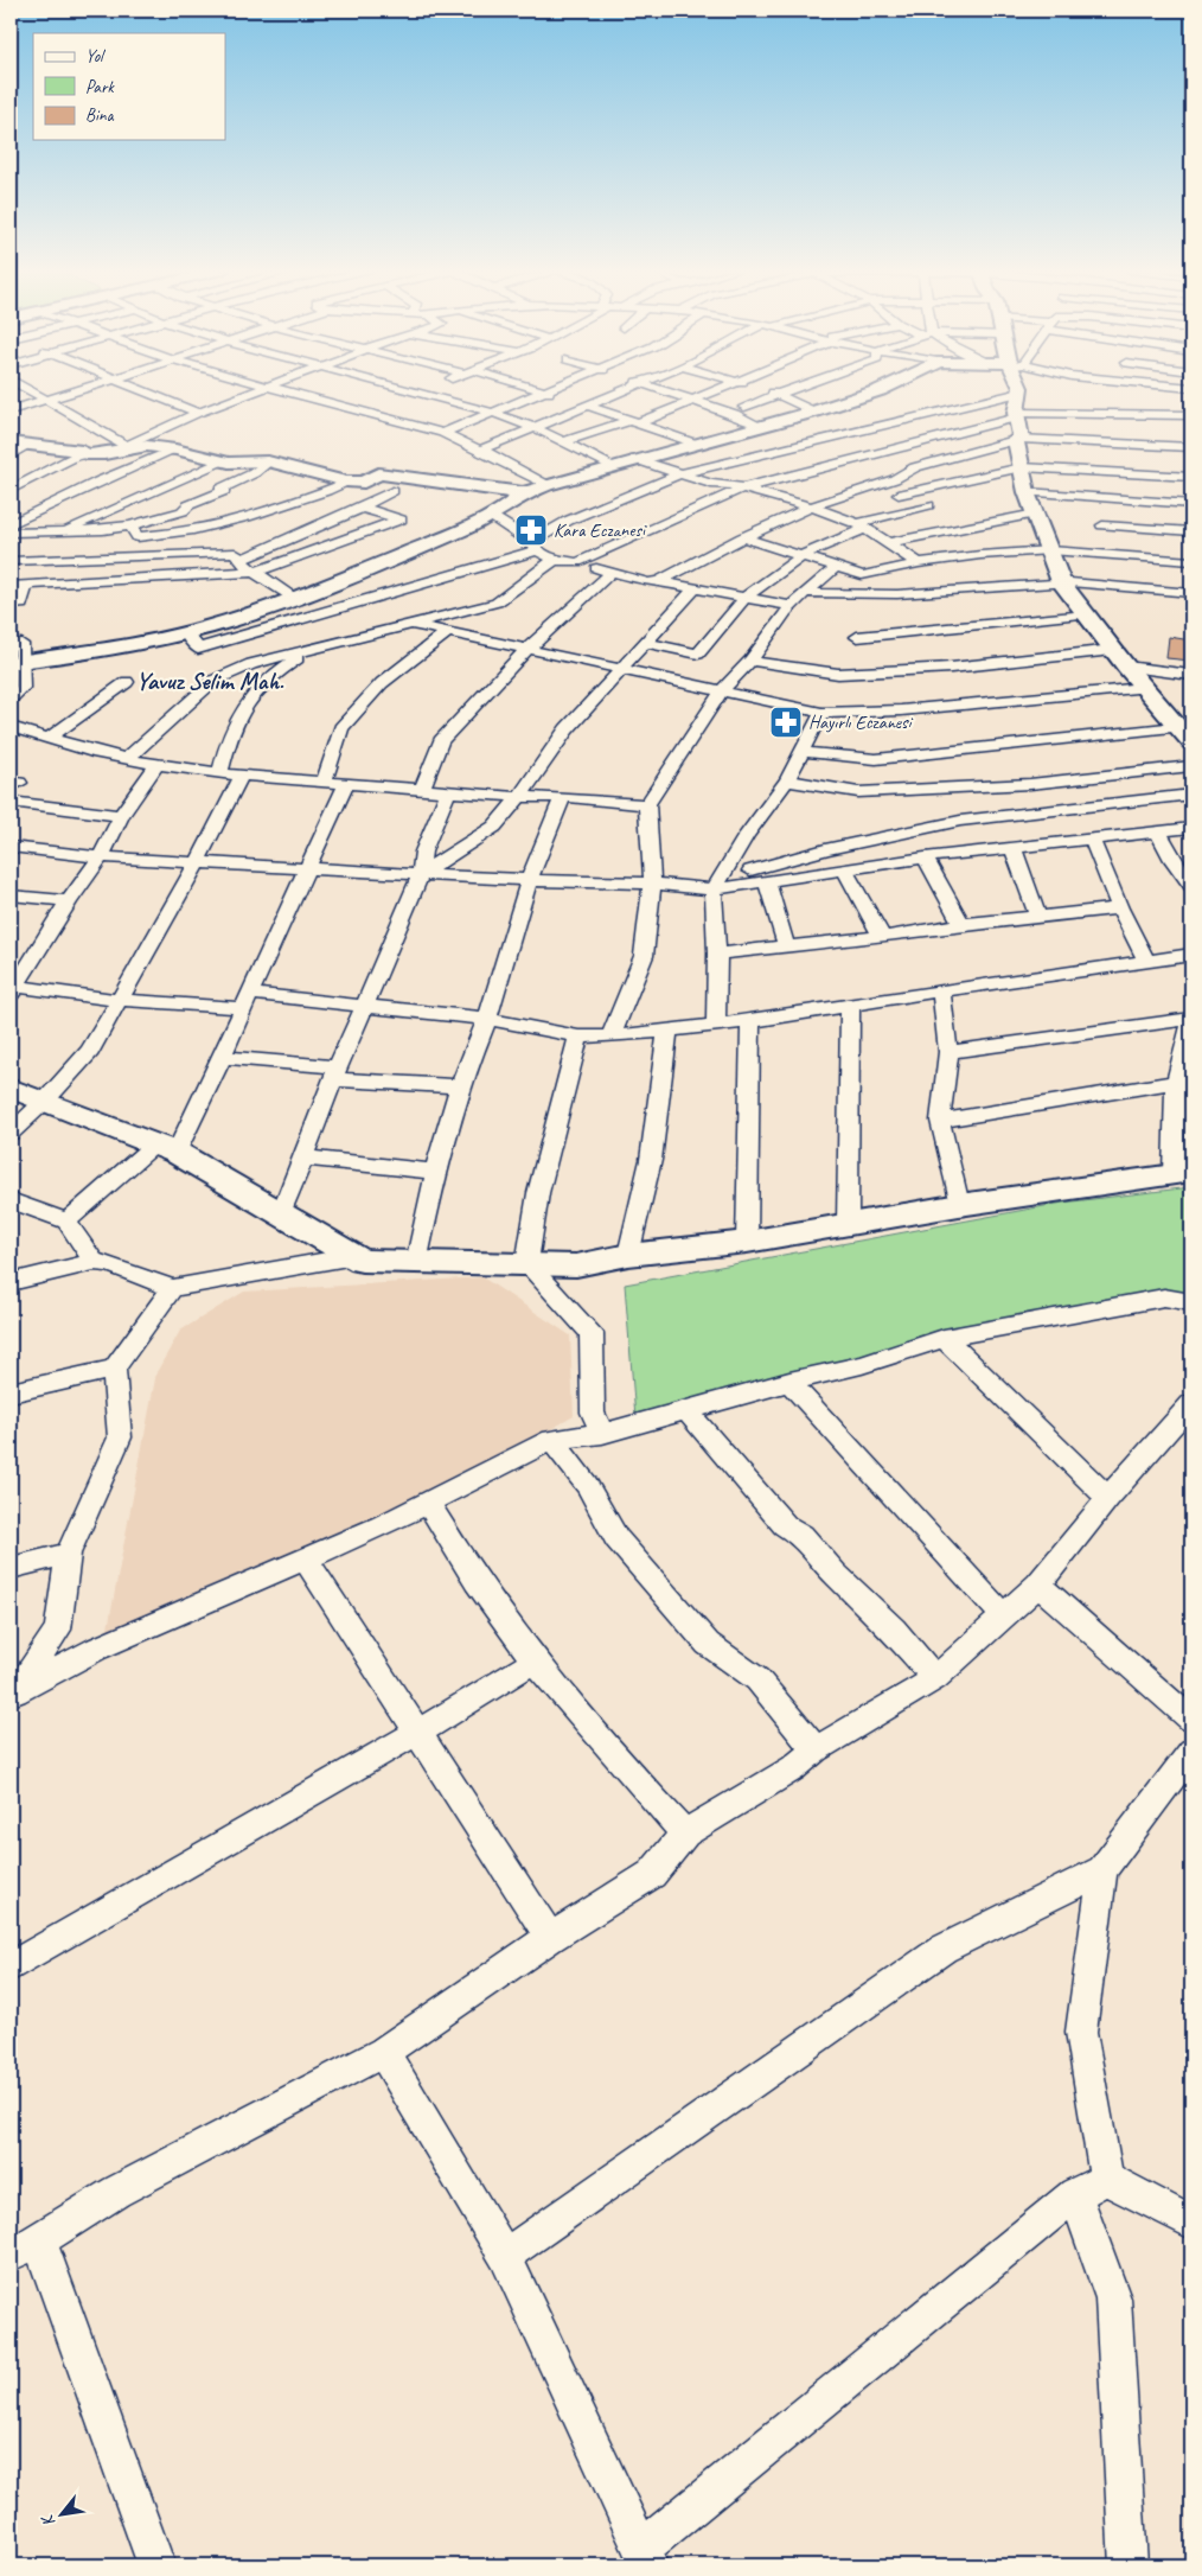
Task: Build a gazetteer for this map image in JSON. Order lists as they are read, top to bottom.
{
  "districts": ["Yavuz Selim Mah."],
  "places": {
    "pharmacy": ["Kara Eczanesi", "Hayırlı Eczanesi"]
  },
  "legend": ["Yol", "Park", "Bina"],
  "north": "bottom left"
}
